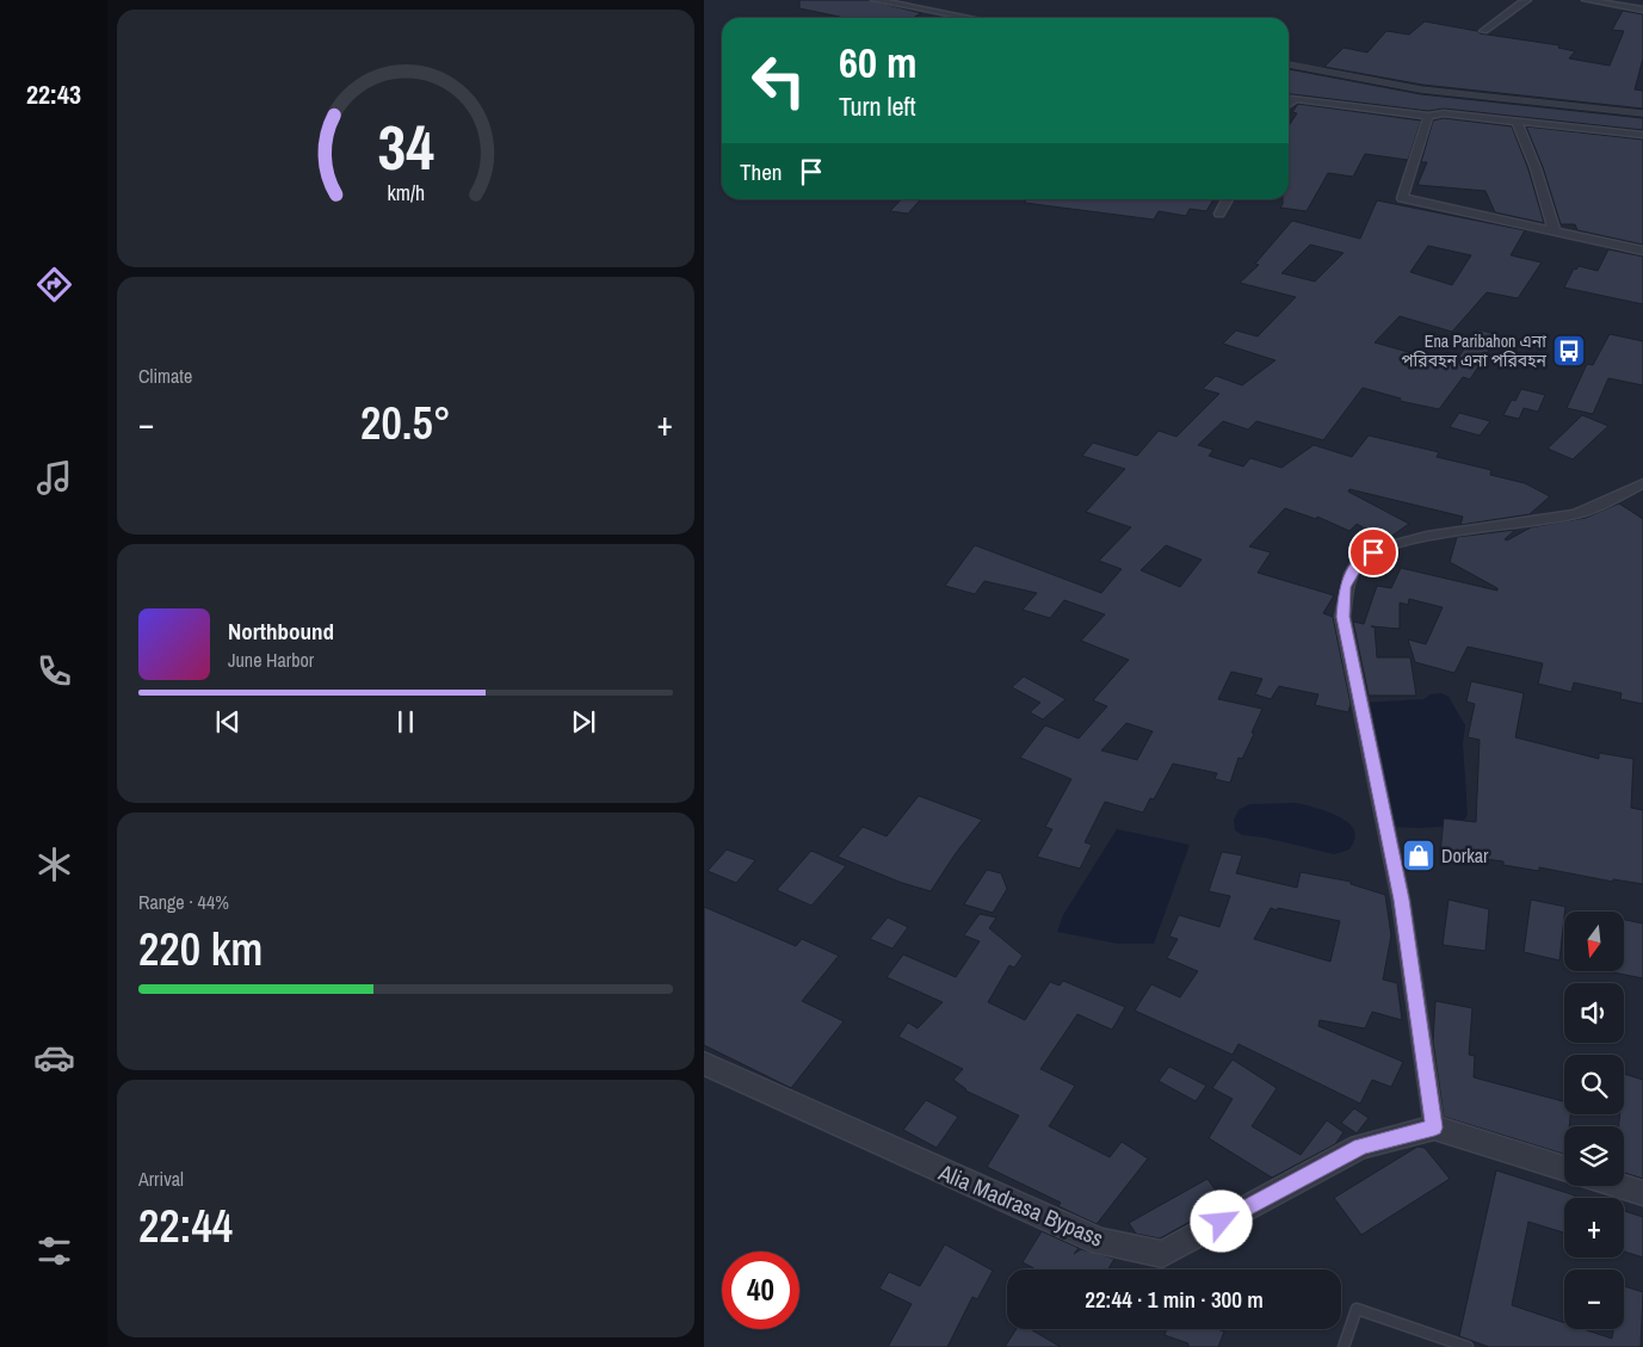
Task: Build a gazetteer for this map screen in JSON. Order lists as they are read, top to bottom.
{
  "streets": {
    "street": ["Alia Madrasa Bypass"]
  },
  "places": {
    "bus stop": ["Ena Paribahon এনা পরিবহন এনা পরিবহন"],
    "shop": ["Dorkar"]
  },
  "north": "bottom",
  "page": {
    "tabs": "22:43",
    "turn": ["60 m", "Turn left"],
    "then": "Then",
    "tile": [
      "Climate",
      ["Range · 44%", "220 km"],
      ["Arrival", "22:44"]
    ],
    "heat": ["−", "20.5°", "+"],
    "song": ["Northbound", "June Harbor"],
    "map_buttons": ["+", "−"],
    "limit": "40",
    "trip": "22:44 · 1 min · 300 m",
    "gauge": ["34", "km/h"]
  }
}
